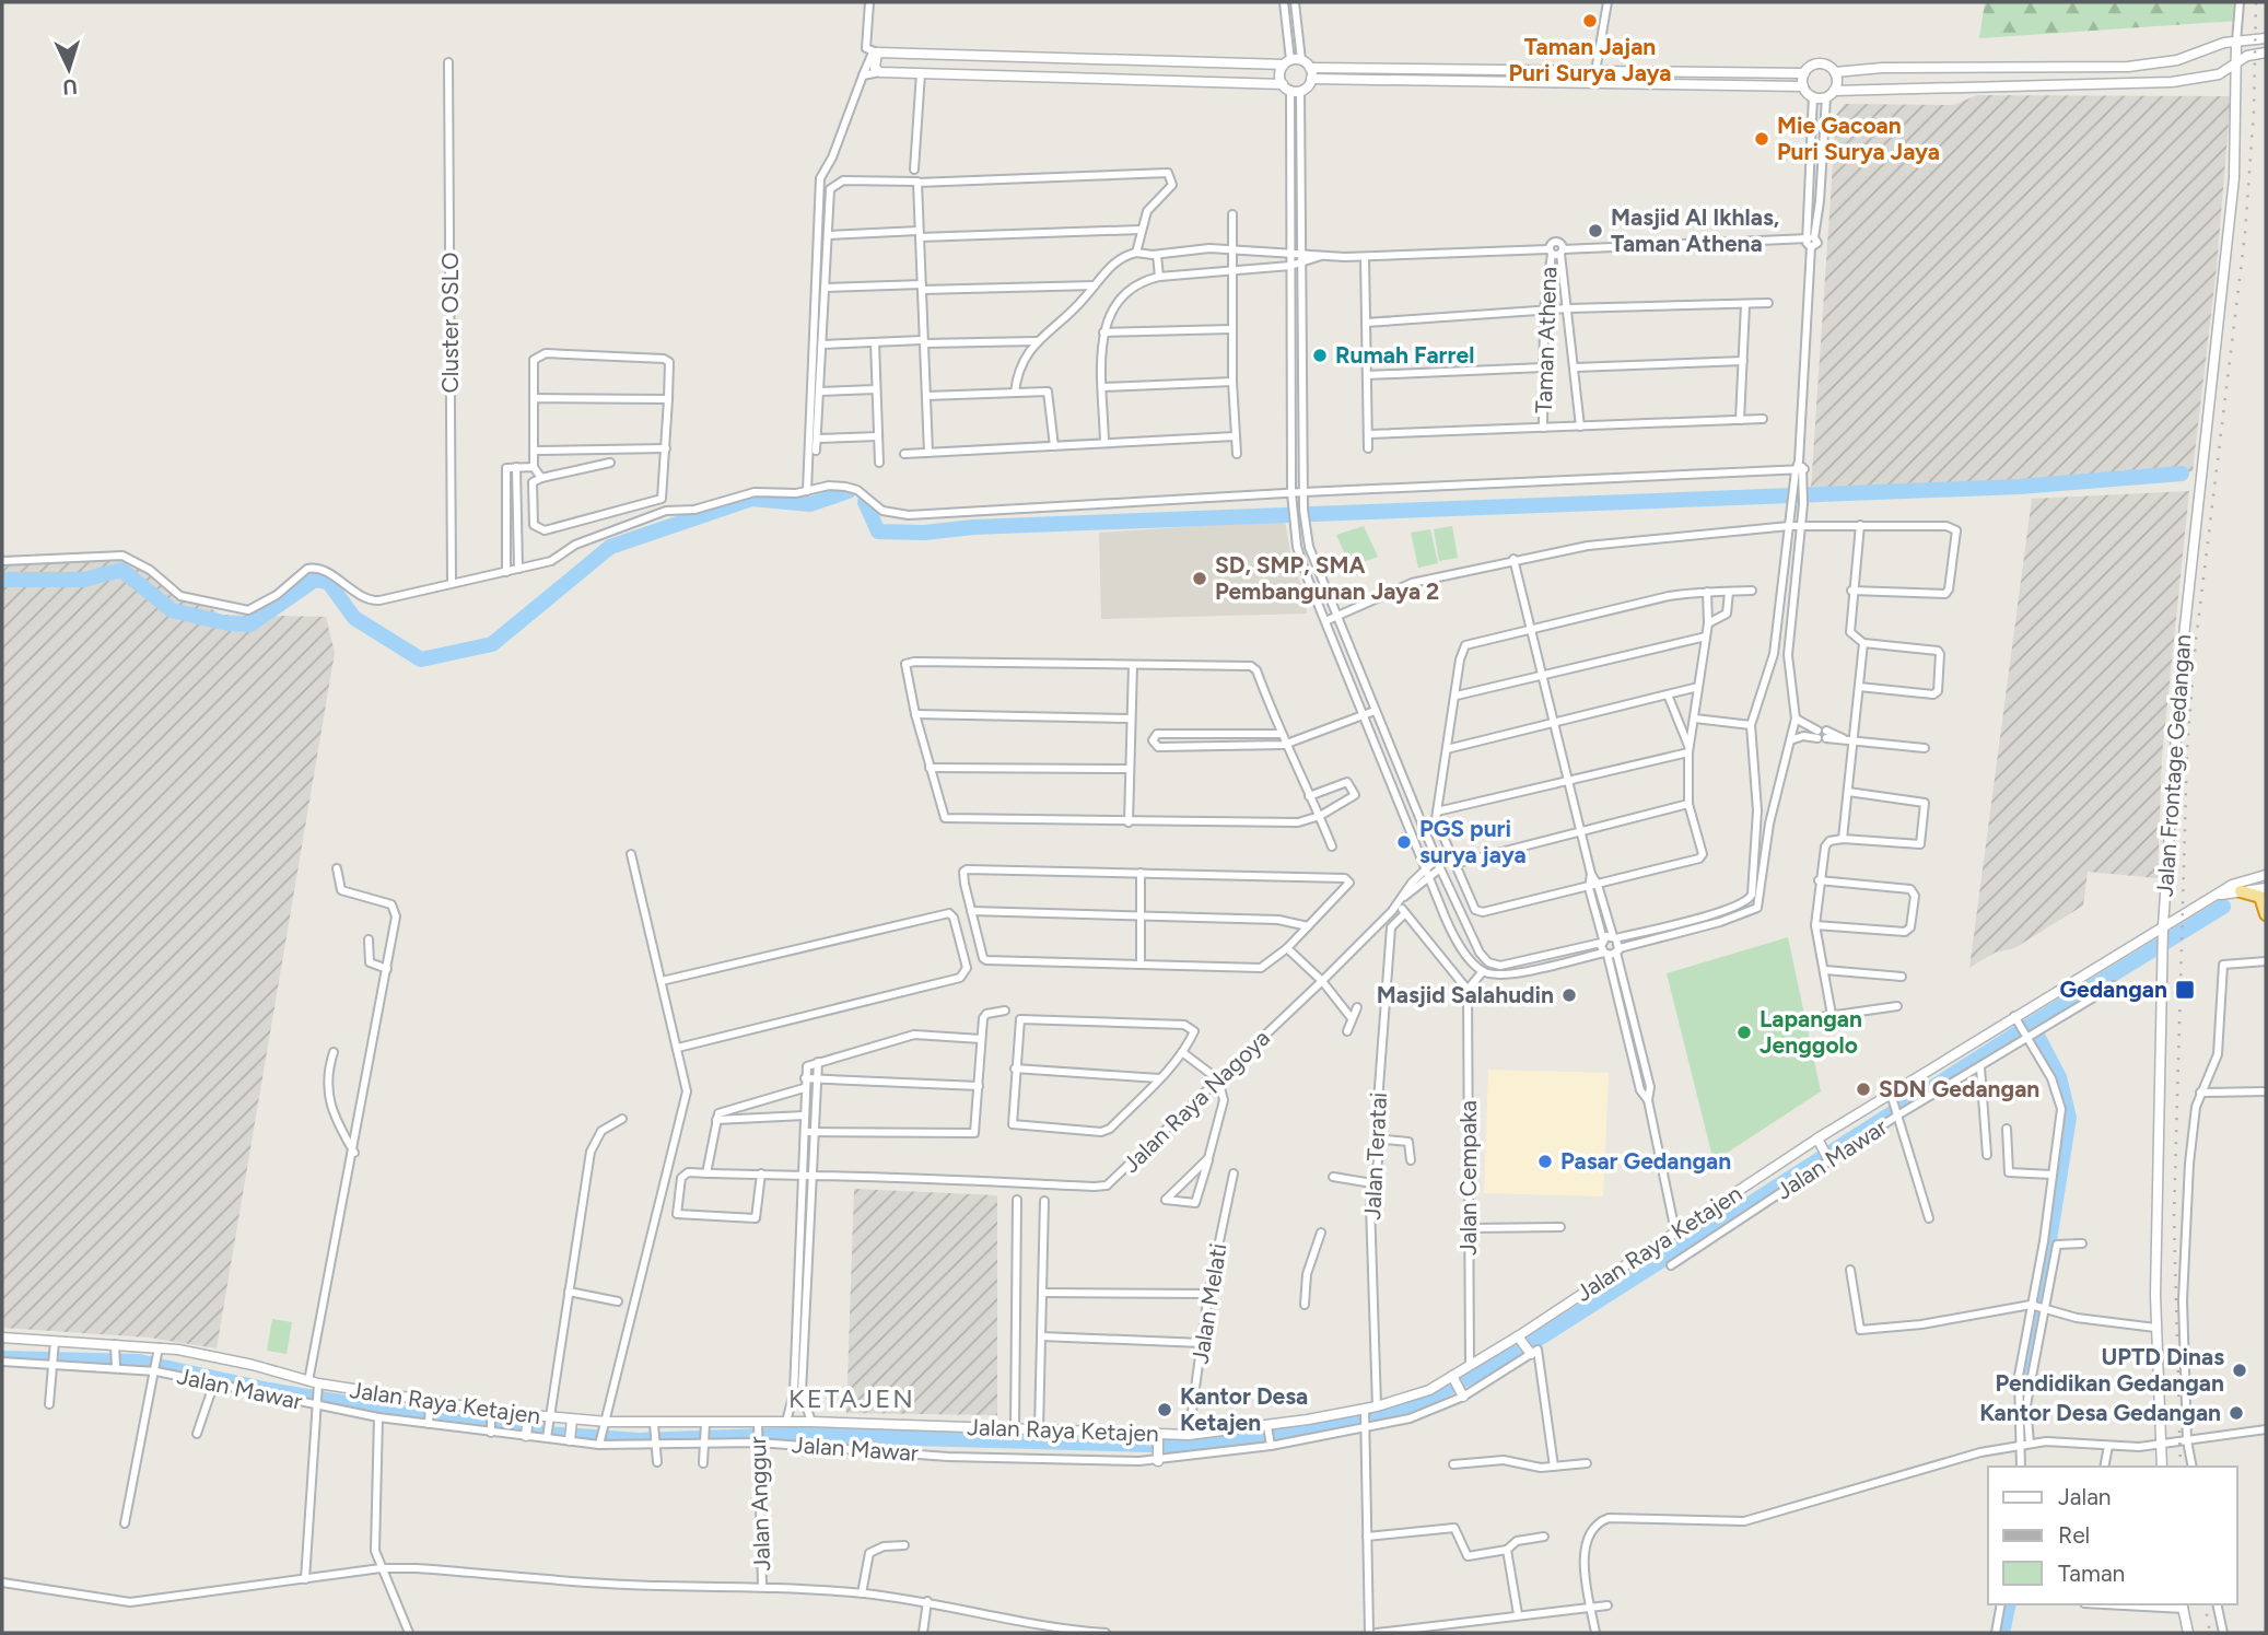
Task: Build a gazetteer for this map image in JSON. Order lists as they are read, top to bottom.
{
  "streets": {
    "street": [
      "Cluster OSLO",
      "Taman Athena",
      "Jalan Frontage Gedangan",
      "Jalan Raya Nagoya",
      "Jalan Teratai",
      "Jalan Mawar",
      "Jalan Cempaka",
      "Jalan Raya Ketajen",
      "Jalan Melati",
      "Jalan Anggur"
    ]
  },
  "crossings": [
    ["Jalan Frontage Gedangan", "Jalan Raya Ketajen"],
    ["Jalan Teratai", "Jalan Cempaka"],
    ["Jalan Teratai", "Jalan Raya Ketajen"],
    ["Jalan Mawar", "Jalan Raya Ketajen"],
    ["Jalan Mawar", "Jalan Anggur"],
    ["Jalan Cempaka", "Jalan Raya Ketajen"],
    ["Jalan Raya Ketajen", "Jalan Melati"],
    ["Jalan Raya Ketajen", "Jalan Anggur"]
  ],
  "districts": ["KETAJEN"],
  "places": {
    "other": [
      "Taman Jajan Puri Surya Jaya",
      "Mie Gacoan Puri Surya Jaya",
      "Masjid Al Ikhlas, Taman Athena",
      "Rumah Farrel",
      "SD, SMP, SMA Pembangunan Jaya 2",
      "PGS puri surya jaya",
      "Masjid Salahudin",
      "Lapangan Jenggolo",
      "SDN Gedangan",
      "Pasar Gedangan",
      "UPTD Dinas Pendidikan Gedangan",
      "Kantor Desa Ketajen",
      "Kantor Desa Gedangan"
    ],
    "transit": ["Gedangan"]
  },
  "legend": ["Jalan", "Rel", "Taman"],
  "north": "bottom"
}
